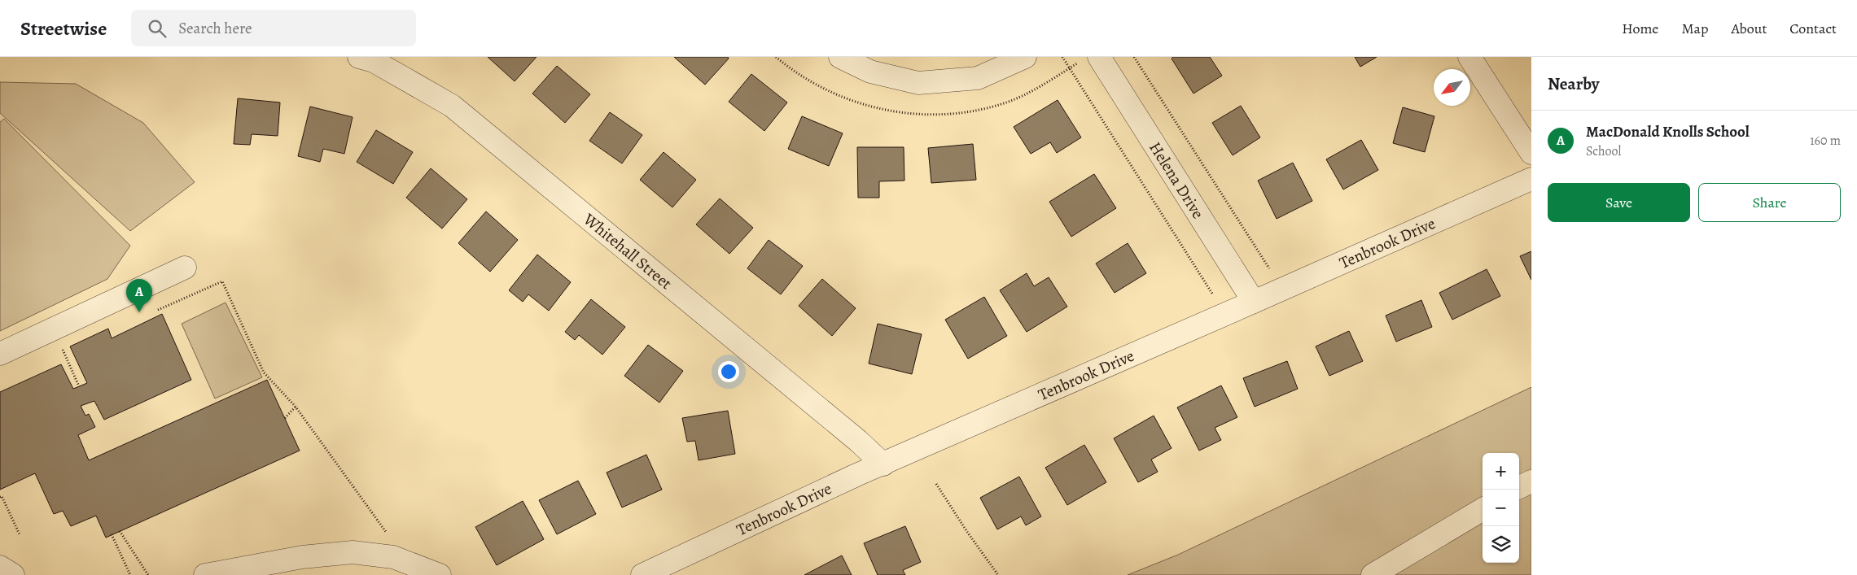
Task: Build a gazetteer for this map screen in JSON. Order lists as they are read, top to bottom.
{
  "streets": {
    "street": ["Helena Drive", "Tenbrook Drive", "Whitehall Street"]
  },
  "crossings": [
    ["Helena Drive", "Tenbrook Drive"],
    ["Tenbrook Drive", "Whitehall Street"]
  ],
  "north": "bottom left",
  "page": {
    "header": "Streetwise",
    "search": "Search here",
    "nav": [
      "Home",
      "Map",
      "About",
      "Contact"
    ],
    "heading": "Nearby",
    "list": [
      {
        "mark": "A",
        "name": "MacDonald Knolls School",
        "note": "School",
        "value": "160 m"
      }
    ],
    "buttons": ["Save", "Share"],
    "pins": "A",
    "map_buttons": ["+", "−"]
  }
}
